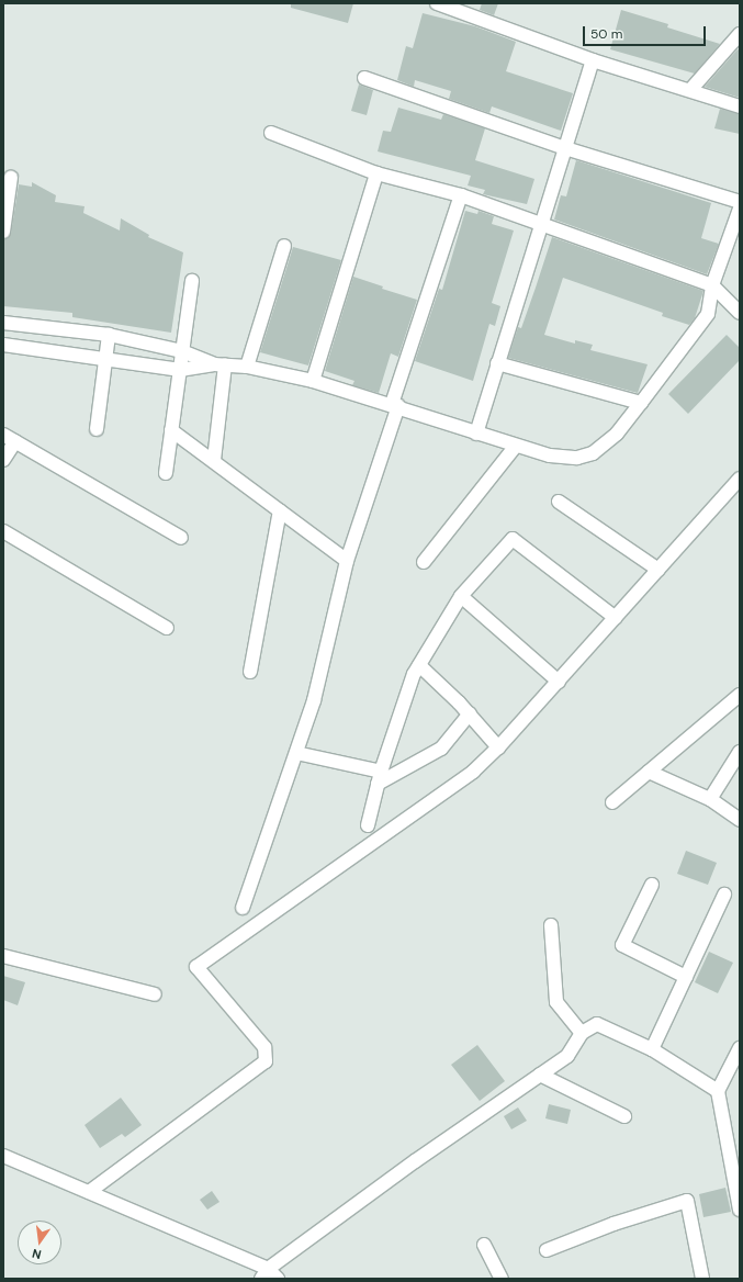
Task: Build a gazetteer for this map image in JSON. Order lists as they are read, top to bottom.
{
  "scale_bar": "50 m",
  "north": "bottom"
}
